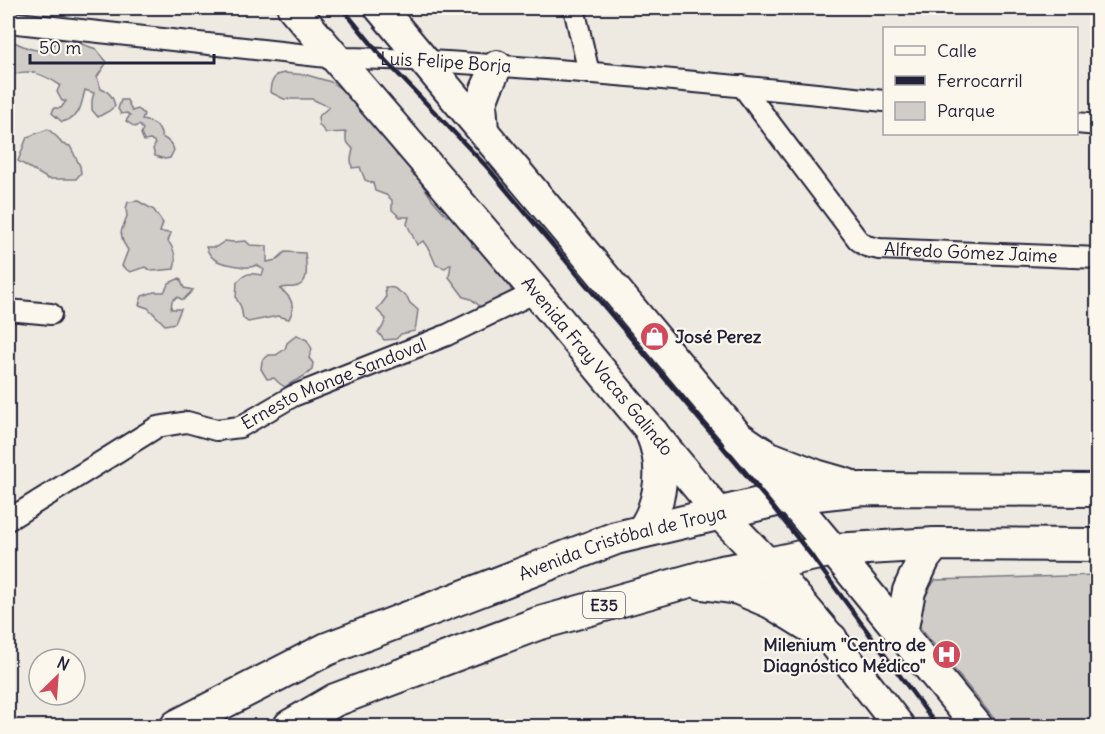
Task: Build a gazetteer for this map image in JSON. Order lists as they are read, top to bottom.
{
  "streets": {
    "highway": ["Avenida Cristóbal de Troya", "E35"],
    "main road": ["Avenida Fray Vacas Galindo"],
    "street": ["Luis Felipe Borja", "Alfredo Gómez Jaime", "Ernesto Monge Sandoval"]
  },
  "crossings": [
    ["Luis Felipe Borja", "Alfredo Gómez Jaime"],
    ["Luis Felipe Borja", "Avenida Fray Vacas Galindo"],
    ["Avenida Fray Vacas Galindo", "Ernesto Monge Sandoval"],
    ["Avenida Fray Vacas Galindo", "Avenida Cristóbal de Troya"],
    ["Avenida Fray Vacas Galindo", "E35"]
  ],
  "places": {
    "shop": ["José Perez"],
    "hospital": ["Milenium \"Centro de Diagnóstico Médico\""]
  },
  "legend": ["Calle", "Ferrocarril", "Parque"],
  "scale_bar": "50 m",
  "north": "top right"
}
